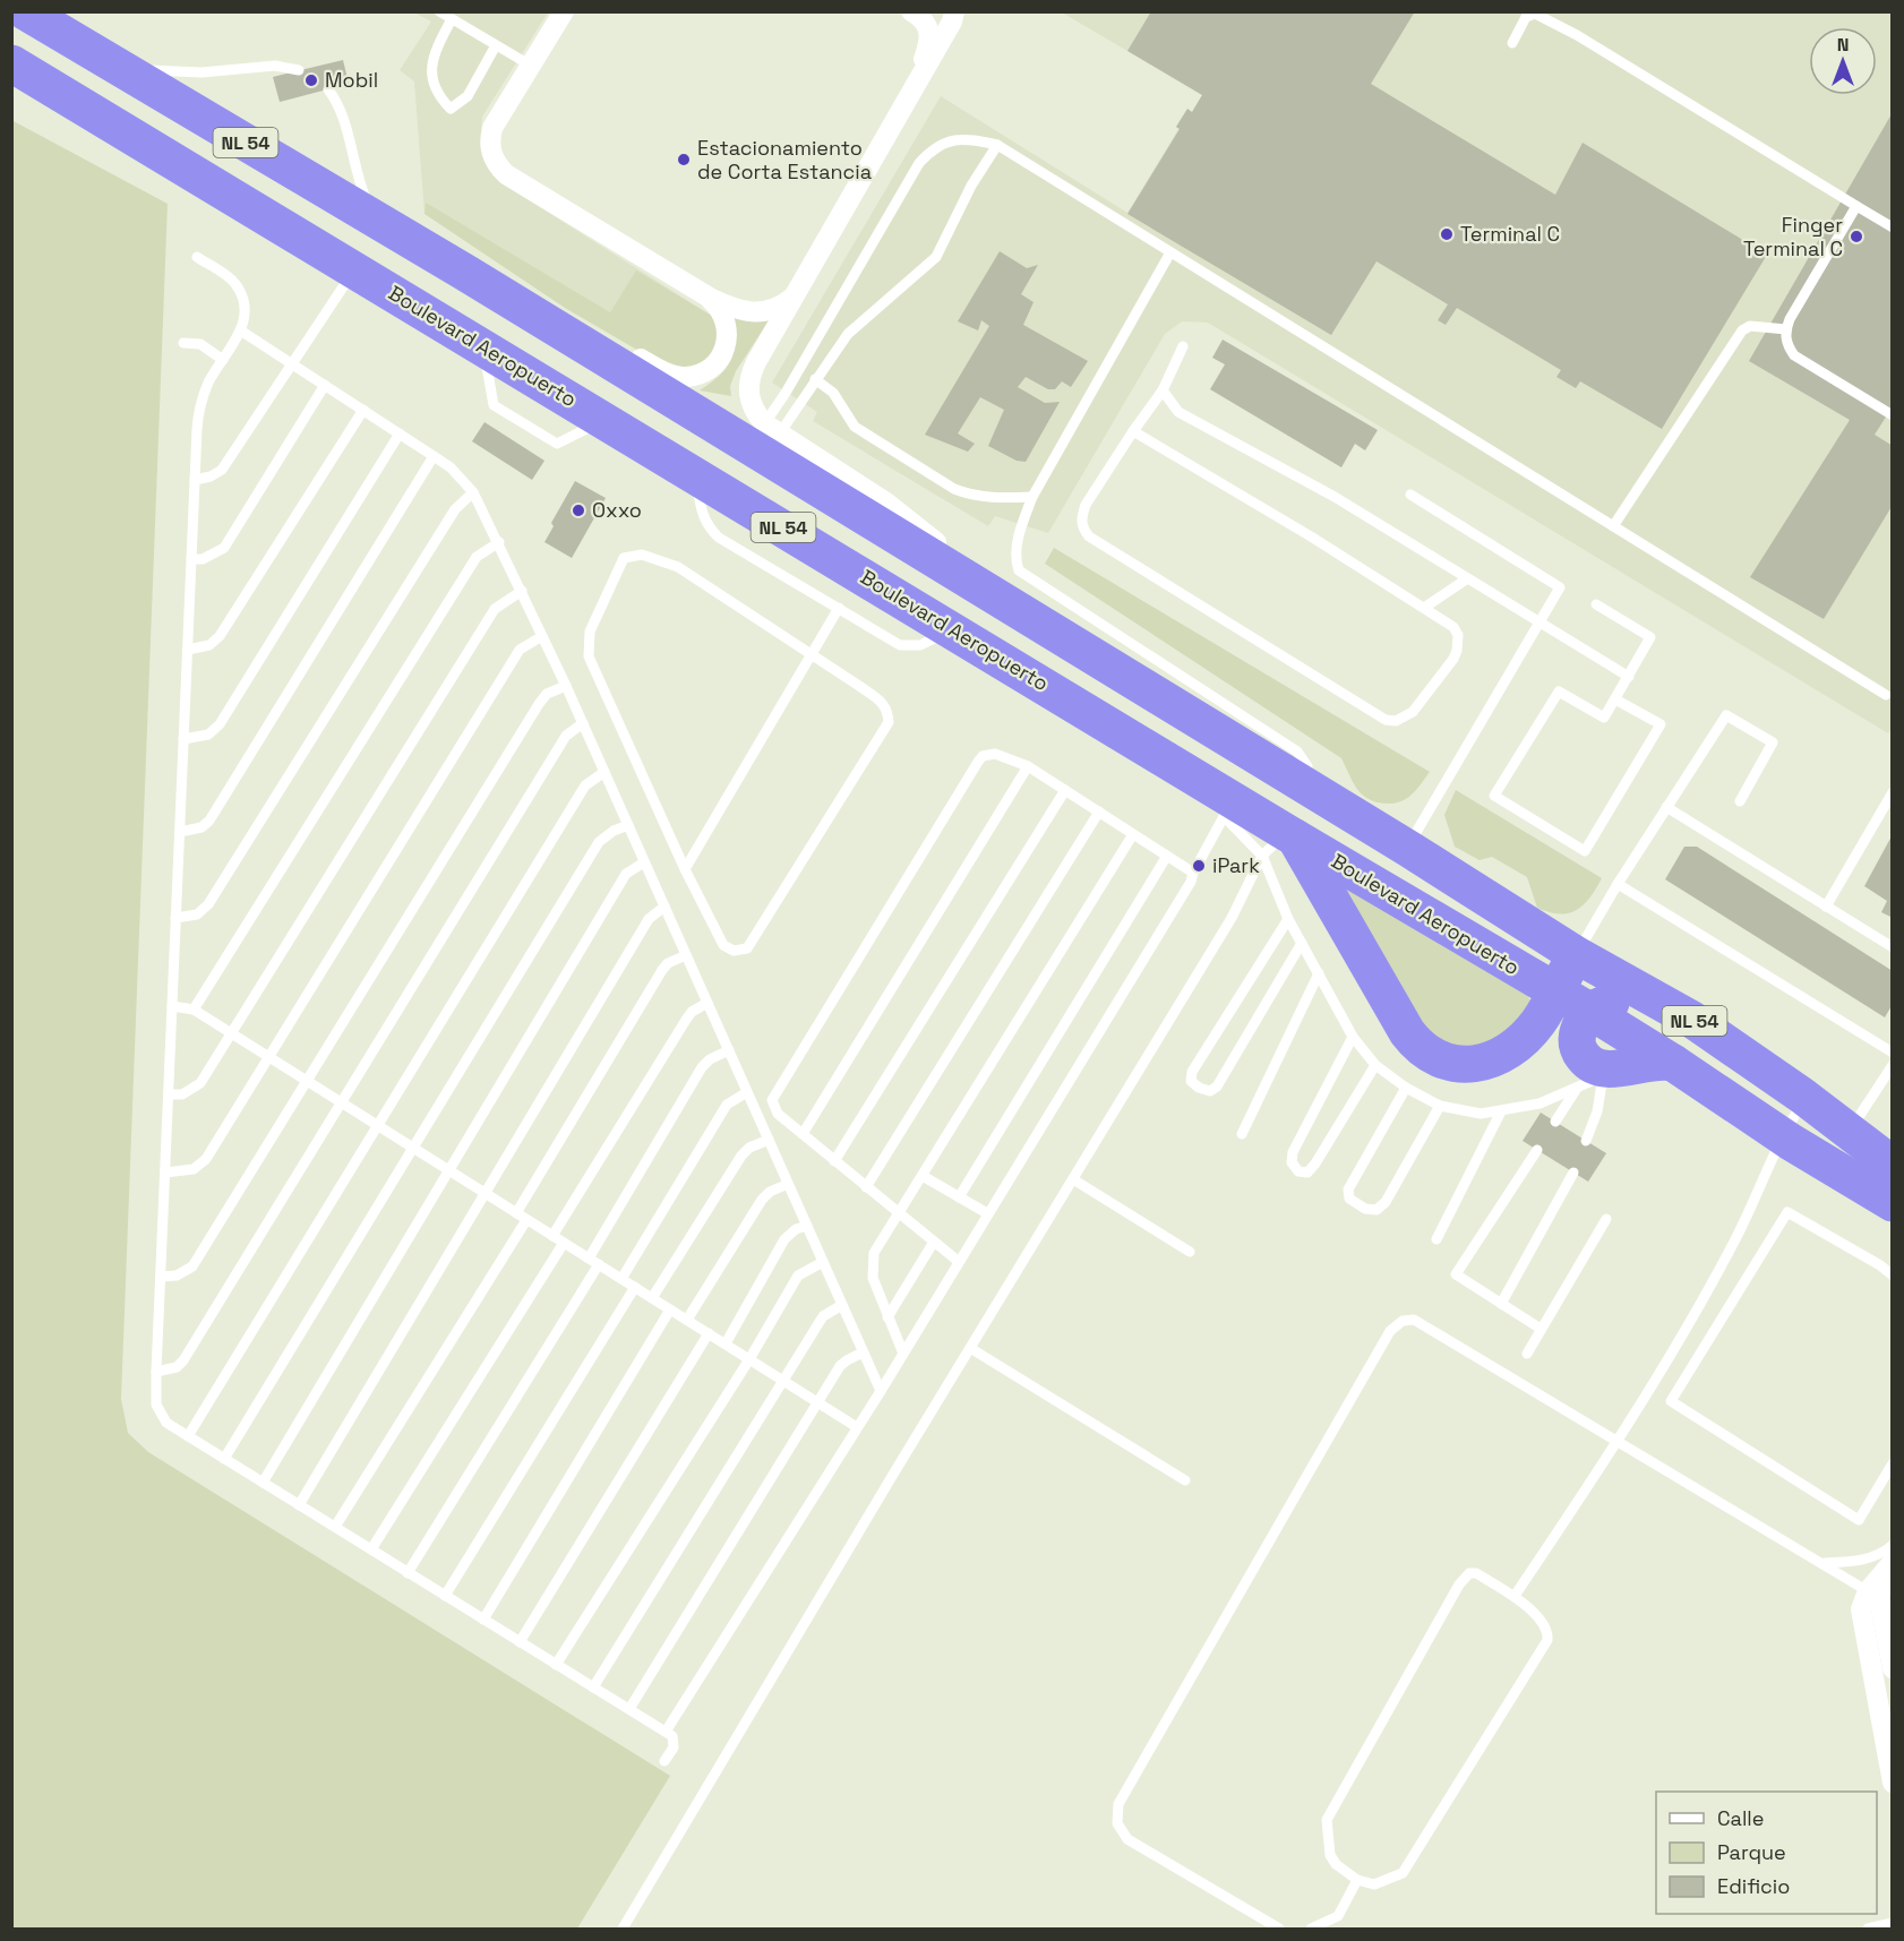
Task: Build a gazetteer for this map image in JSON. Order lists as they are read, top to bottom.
{
  "streets": {
    "highway": ["NL 54", "Boulevard Aeropuerto"]
  },
  "places": [
    "Mobil",
    "Estacionamiento de Corta Estancia",
    "Terminal C",
    "Finger Terminal C",
    "Oxxo",
    "iPark"
  ],
  "legend": ["Calle", "Parque", "Edificio"],
  "north": "top"
}
